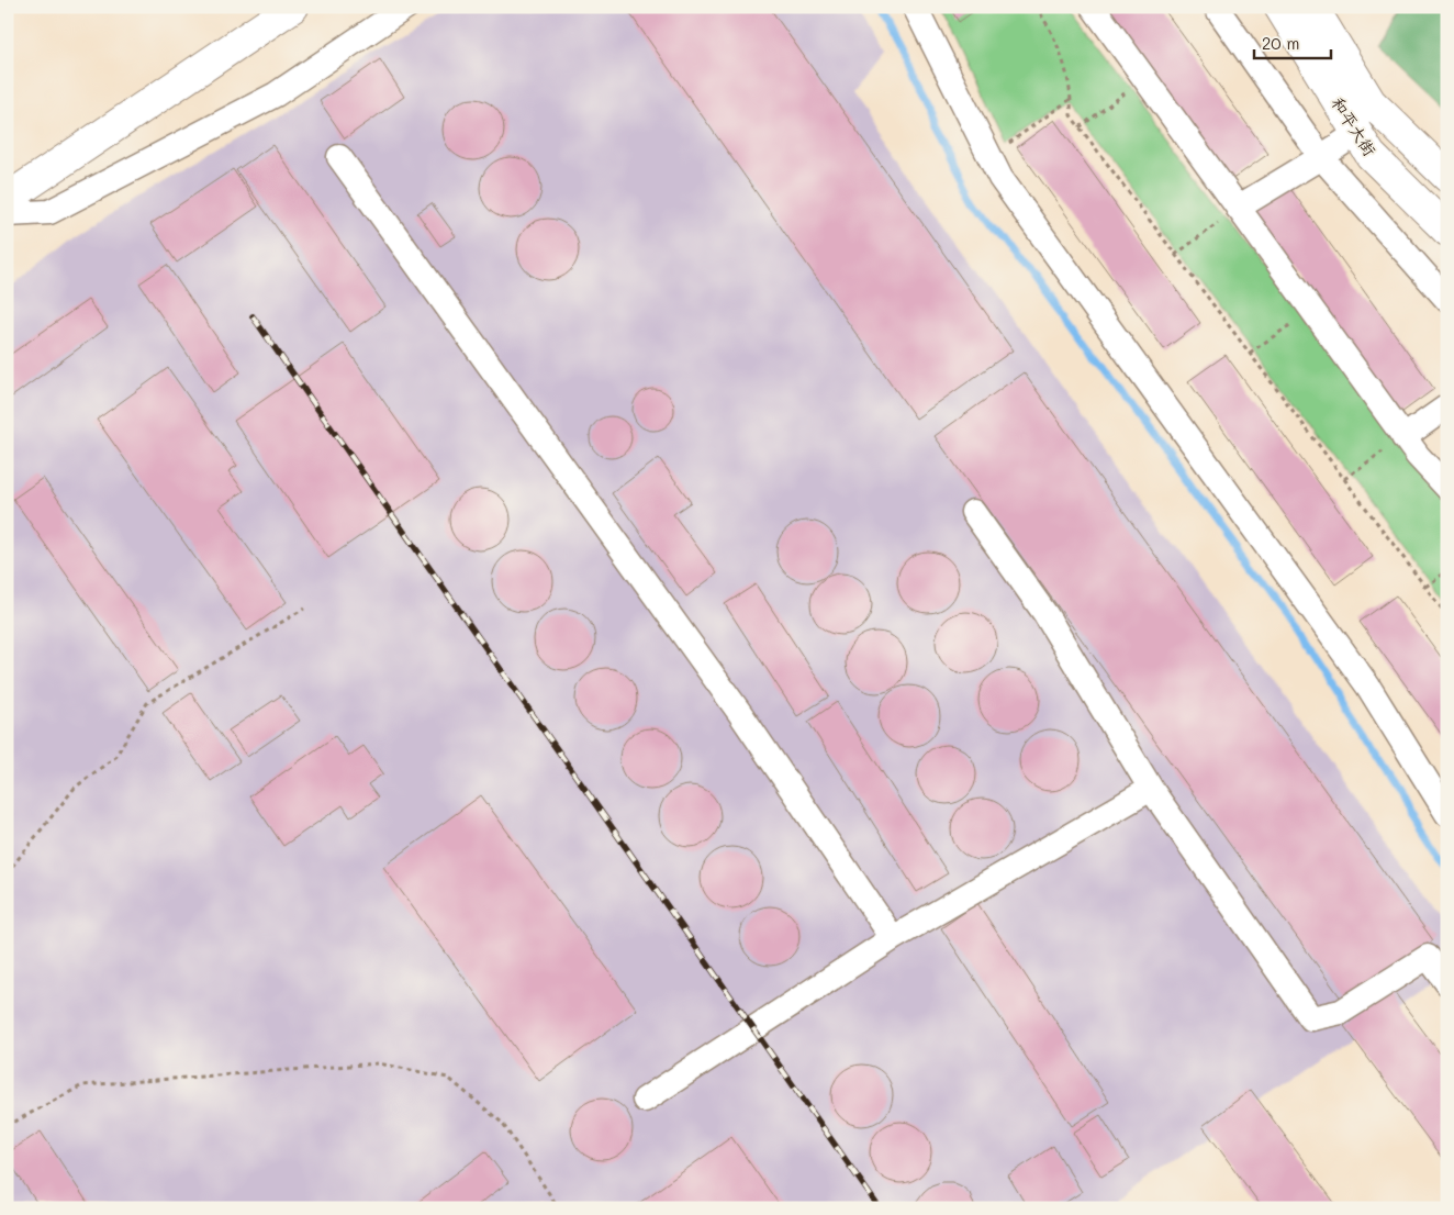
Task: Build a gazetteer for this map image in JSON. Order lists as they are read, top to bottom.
{
  "streets": {
    "main road": ["和平大街"]
  },
  "scale_bar": "20 m"
}
